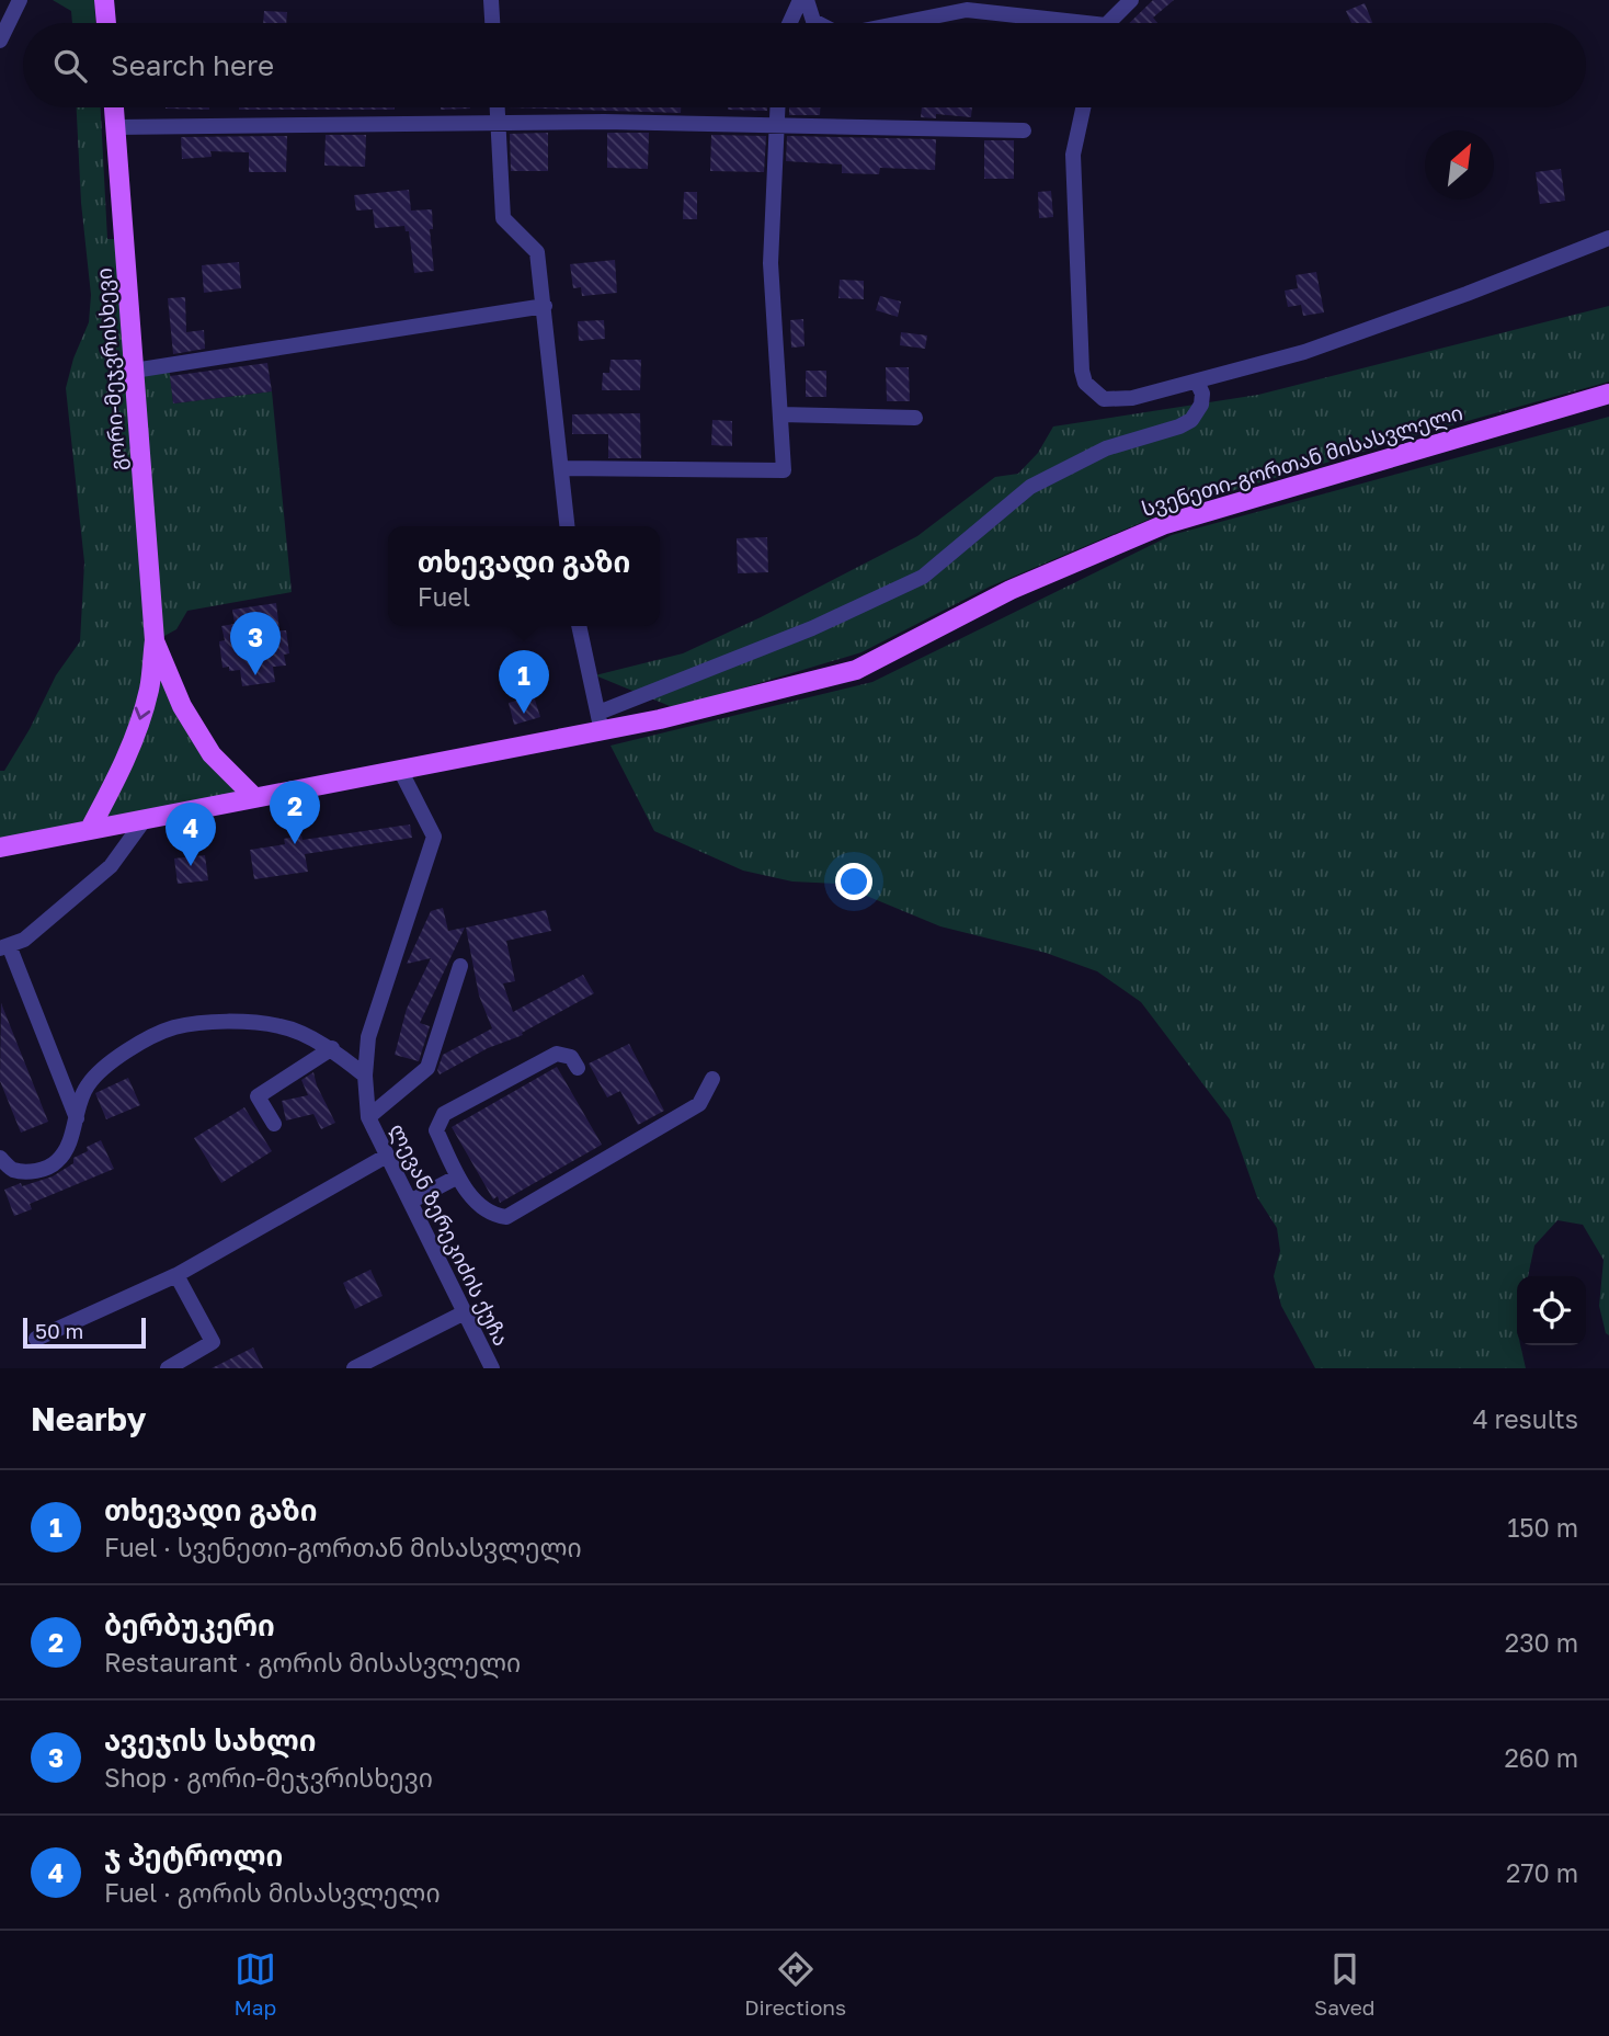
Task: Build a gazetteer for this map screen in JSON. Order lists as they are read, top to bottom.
{
  "streets": {
    "main road": ["გორი-მეჯვრისხევი", "სვენეთი-გორთან მისასვლელი"],
    "street": ["ლევან ზერეკიძის ქუჩა"]
  },
  "crossings": [
    ["გორი-მეჯვრისხევი", "სვენეთი-გორთან მისასვლელი"],
    ["სვენეთი-გორთან მისასვლელი", "ლევან ზერეკიძის ქუჩა"]
  ],
  "scale_bar": "50 m",
  "north": "top right",
  "page": {
    "search": "Search here",
    "popup": ["თხევადი გაზი", "Fuel"],
    "pins": [
      "3",
      "1",
      "2",
      "4"
    ],
    "scale": "50 m",
    "heading": ["Nearby", "4 results"],
    "list": [
      {
        "mark": "1",
        "name": "თხევადი გაზი",
        "note": "Fuel · სვენეთი-გორთან მისასვლელი",
        "value": "150 m"
      },
      {
        "mark": "2",
        "name": "ბერბუკერი",
        "note": "Restaurant · გორის მისასვლელი",
        "value": "230 m"
      },
      {
        "mark": "3",
        "name": "ავეჯის სახლი",
        "note": "Shop · გორი-მეჯვრისხევი",
        "value": "260 m"
      },
      {
        "mark": "4",
        "name": "ჯ პეტროლი",
        "note": "Fuel · გორის მისასვლელი",
        "value": "270 m"
      }
    ],
    "nav": ["Map", "Directions", "Saved"]
  }
}
